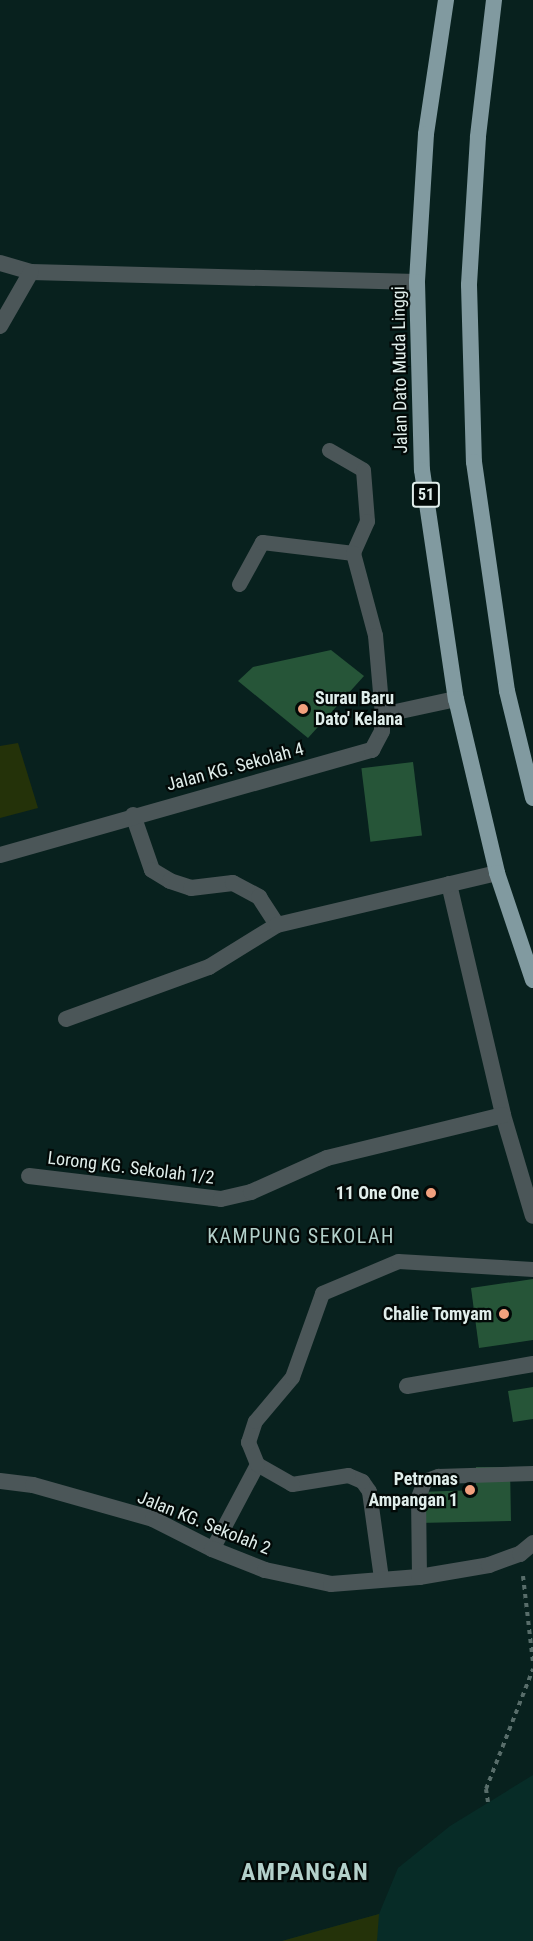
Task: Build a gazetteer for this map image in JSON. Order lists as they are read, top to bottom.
{
  "streets": {
    "highway": ["Jalan Dato Muda Linggi", "51"],
    "street": ["Jalan KG. Sekolah 4", "Lorong KG. Sekolah 1/2", "Jalan KG. Sekolah 2"]
  },
  "districts": ["KAMPUNG SEKOLAH", "AMPANGAN"],
  "places": [
    "Surau Baru Dato' Kelana",
    "11 One One",
    "Chalie Tomyam",
    "Petronas Ampangan 1"
  ]
}
